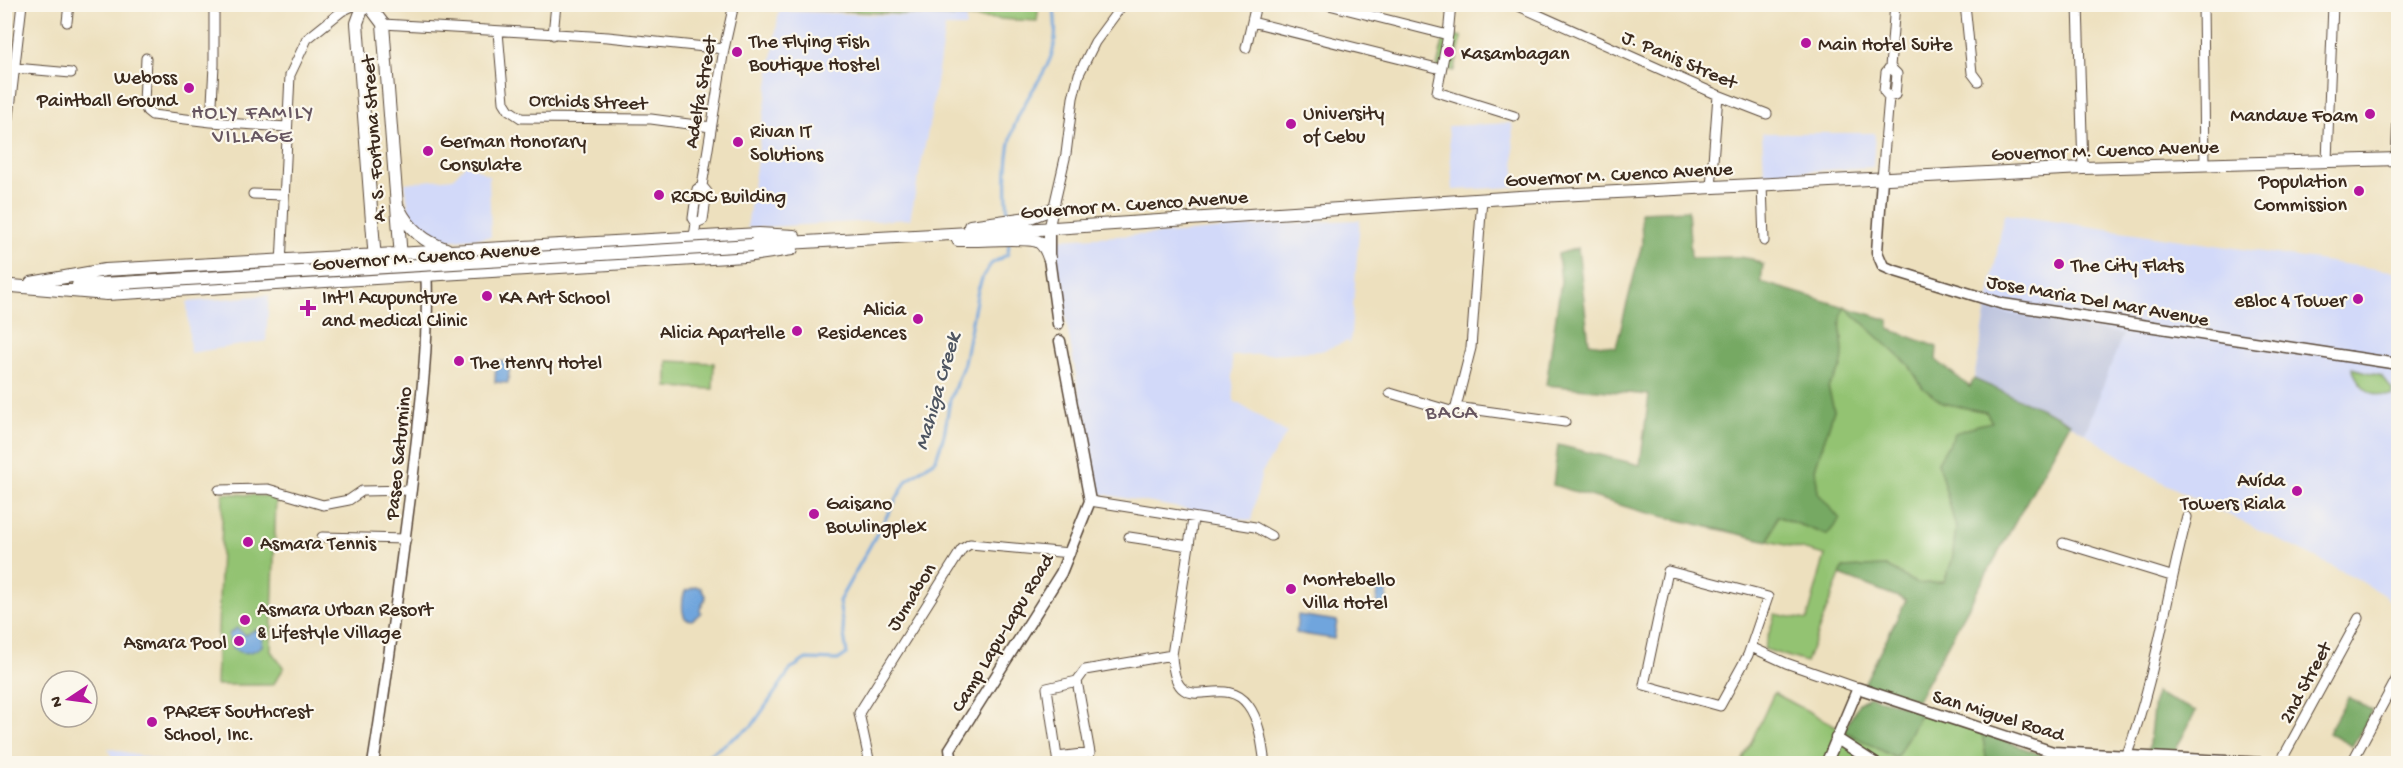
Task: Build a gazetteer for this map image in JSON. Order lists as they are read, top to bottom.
{
  "streets": {
    "main road": ["A. S. Fortuna Street", "Governor M. Cuenco Avenue"],
    "street": [
      "J. Panis Street",
      "Adelfa Street",
      "Orchids Street",
      "Jose Maria Del Mar Avenue",
      "Paseo Saturnino",
      "Jumabon",
      "Camp Lapu-Lapu Road",
      "2nd Street",
      "San Miguel Road"
    ]
  },
  "crossings": [
    ["Adelfa Street", "Orchids Street"],
    ["Adelfa Street", "Governor M. Cuenco Avenue"],
    ["A. S. Fortuna Street", "Governor M. Cuenco Avenue"],
    ["Governor M. Cuenco Avenue", "Jose Maria Del Mar Avenue"],
    ["Governor M. Cuenco Avenue", "Paseo Saturnino"],
    ["Jumabon", "Camp Lapu-Lapu Road"],
    ["2nd Street", "San Miguel Road"]
  ],
  "districts": ["HOLY FAMILY VILLAGE", "BACA"],
  "water": ["Mahiga Creek"],
  "places": {
    "other": [
      "Main Hotel Suite",
      "The Flying Fish Boutique Hostel",
      "Kasambagan",
      "Weboss Paintball Ground",
      "Mandaue Foam",
      "University of Cebu",
      "Rivan IT Solutions",
      "German Honorary Consulate",
      "Population Commission",
      "RCDC Building",
      "The City Flats",
      "KA Art School",
      "eBloc 4 Tower",
      "Alicia Residences",
      "Alicia Apartelle",
      "The Henry Hotel",
      "Avída Towers Riala",
      "Gaisano Bowlingplex",
      "Asmara Tennis",
      "Montebello Villa Hotel",
      "Asmara Urban Resort & Lifestyle Village",
      "Asmara Pool",
      "PAREF Southcrest School, Inc."
    ],
    "health": ["Int'l Acupuncture and medical Clinic"]
  },
  "north": "left"
}
